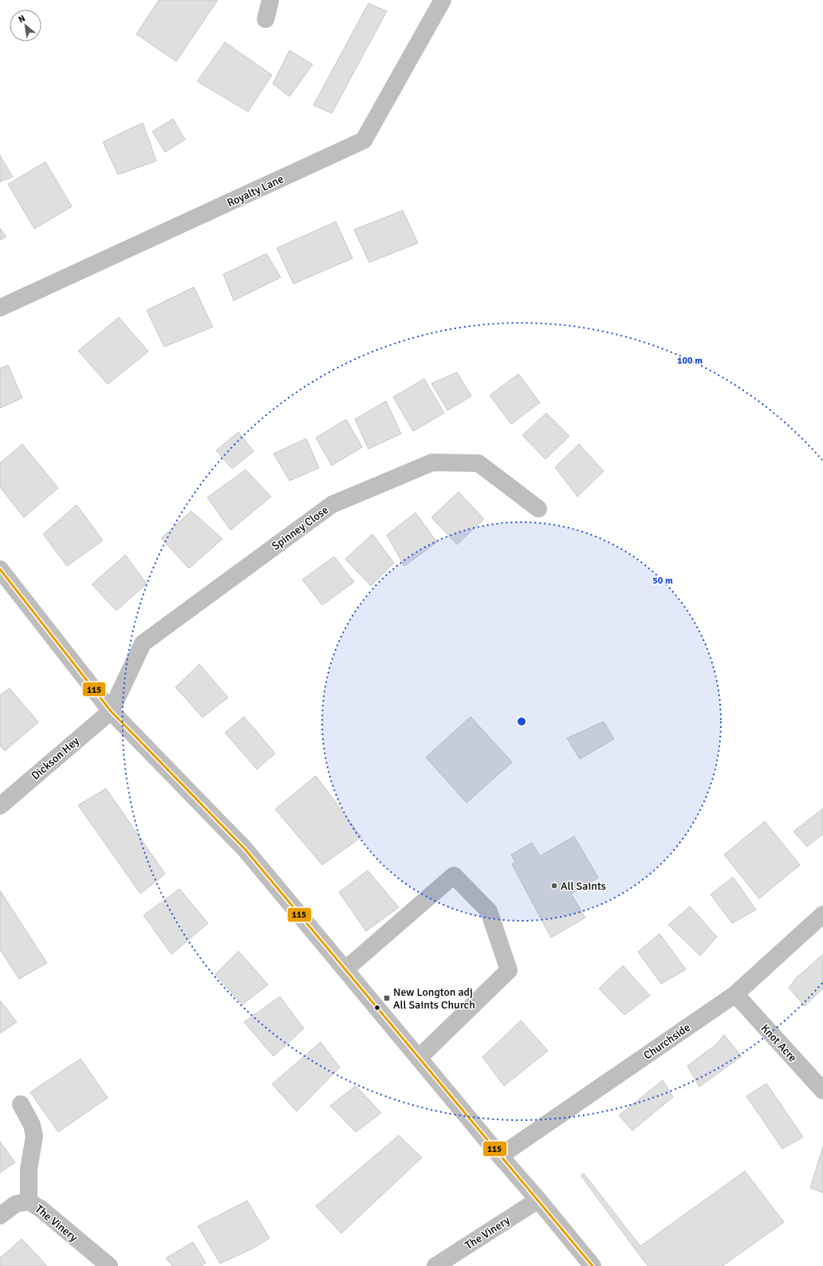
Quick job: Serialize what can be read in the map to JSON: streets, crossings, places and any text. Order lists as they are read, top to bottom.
{
  "streets": {
    "street": [
      "Royalty Lane",
      "Spinney Close",
      "Dickson Hey",
      "Churchside",
      "Knot Acre",
      "The Vinery"
    ]
  },
  "crossings": [
    ["Spinney Close", "Dickson Hey"],
    ["Churchside", "Knot Acre"]
  ],
  "places": {
    "other": ["All Saints"],
    "transit": ["New Longton adj All Saints Church"]
  },
  "lines": ["transit line 115"],
  "north": "top left",
  "rings": ["100 m", "50 m"]
}
